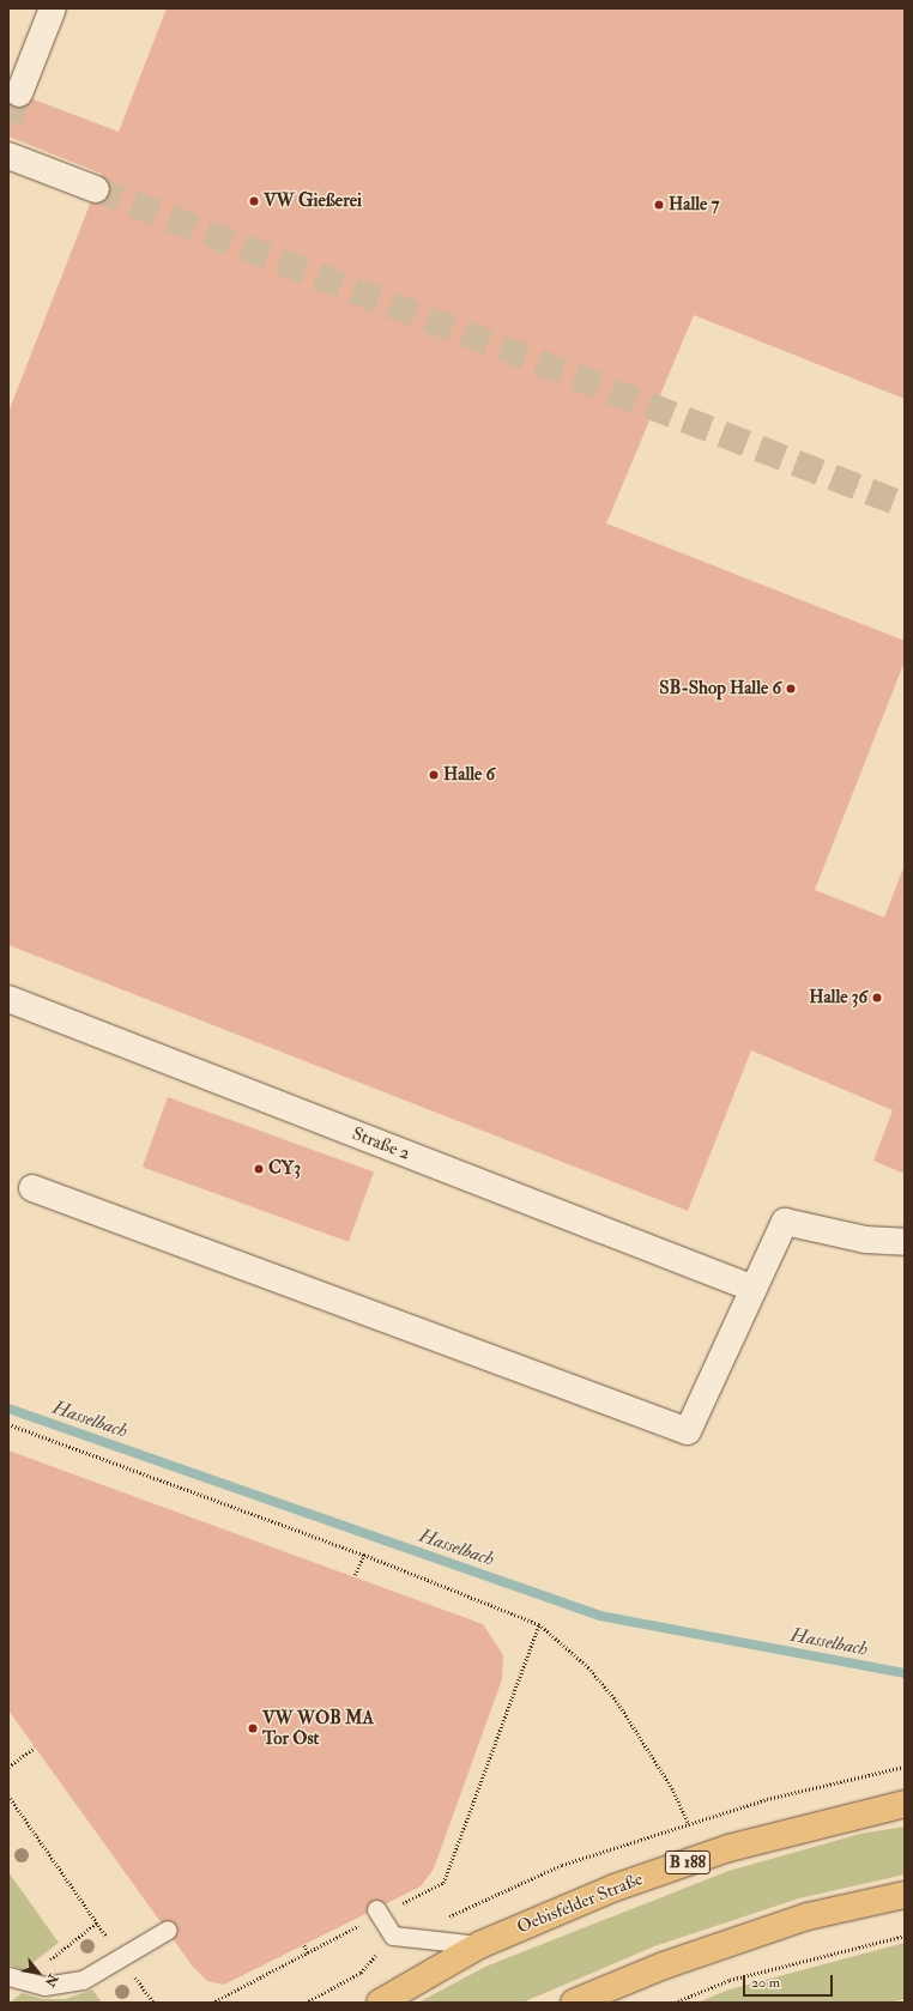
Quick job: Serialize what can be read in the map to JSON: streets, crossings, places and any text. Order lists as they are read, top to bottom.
{
  "streets": {
    "main road": ["B 188", "Oebisfelder Straße"],
    "street": ["Straße 2"]
  },
  "water": ["Hasselbach"],
  "places": [
    "VW Gießerei",
    "Halle 7",
    "SB-Shop Halle 6",
    "Halle 6",
    "Halle 36",
    "CY3",
    "VW WOB MA Tor Ost"
  ],
  "scale_bar": "20 m",
  "north": "bottom right"
}
